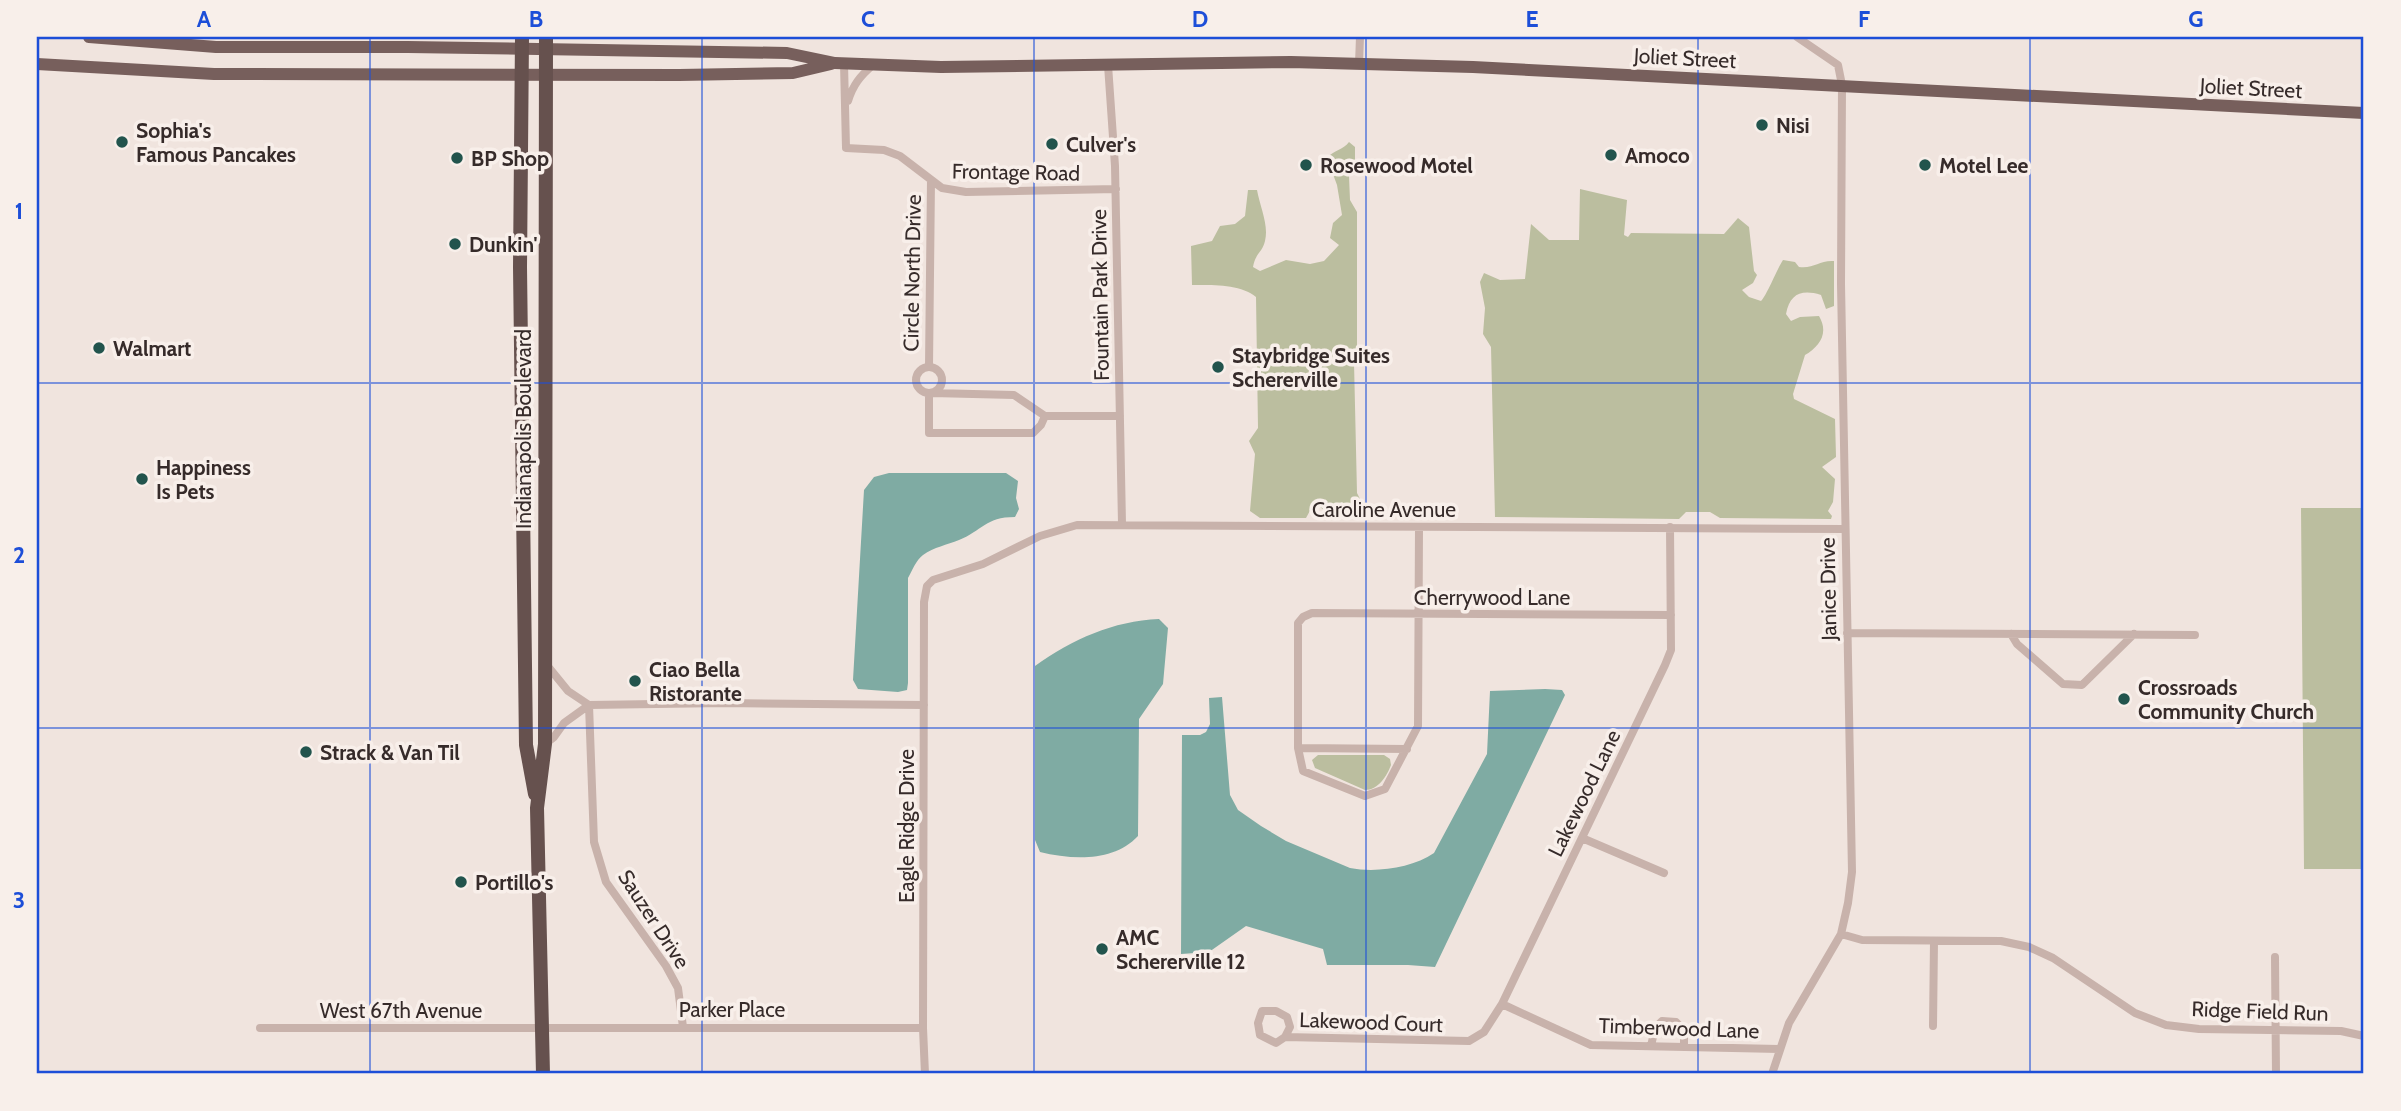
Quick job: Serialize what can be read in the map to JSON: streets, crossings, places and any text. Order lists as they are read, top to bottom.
{
  "streets": {
    "highway": ["Indianapolis Boulevard"],
    "main road": ["Joliet Street"],
    "street": [
      "Frontage Road",
      "Circle North Drive",
      "Fountain Park Drive",
      "Caroline Avenue",
      "Janice Drive",
      "Cherrywood Lane",
      "Lakewood Lane",
      "Eagle Ridge Drive",
      "Sauzer Drive",
      "Parker Place",
      "West 67th Avenue",
      "Ridge Field Run",
      "Lakewood Court",
      "Timberwood Lane"
    ]
  },
  "crossings": [
    ["Joliet Street", "Frontage Road"],
    ["Joliet Street", "Fountain Park Drive"],
    ["Joliet Street", "Janice Drive"],
    ["Frontage Road", "Circle North Drive"],
    ["Frontage Road", "Fountain Park Drive"],
    ["Fountain Park Drive", "Caroline Avenue"],
    ["Indianapolis Boulevard", "Parker Place"],
    ["Indianapolis Boulevard", "West 67th Avenue"],
    ["Caroline Avenue", "Janice Drive"],
    ["Caroline Avenue", "Lakewood Lane"],
    ["Caroline Avenue", "Eagle Ridge Drive"],
    ["Janice Drive", "Ridge Field Run"],
    ["Janice Drive", "Timberwood Lane"],
    ["Cherrywood Lane", "Lakewood Lane"],
    ["Lakewood Lane", "Lakewood Court"],
    ["Lakewood Lane", "Timberwood Lane"],
    ["Eagle Ridge Drive", "Parker Place"],
    ["Sauzer Drive", "Parker Place"],
    ["Parker Place", "West 67th Avenue"]
  ],
  "places": [
    "Nisi",
    "Sophia's Famous Pancakes",
    "Culver's",
    "Amoco",
    "BP Shop",
    "Rosewood Motel",
    "Motel Lee",
    "Dunkin'",
    "Walmart",
    "Staybridge Suites Schererville",
    "Happiness Is Pets",
    "Ciao Bella Ristorante",
    "Crossroads Community Church",
    "Strack & Van Til",
    "Portillo's",
    "AMC Schererville 12"
  ],
  "grid": {
    "columns": [
      "A",
      "B",
      "C",
      "D",
      "E",
      "F",
      "G"
    ],
    "rows": ["1", "2", "3"]
  }
}
